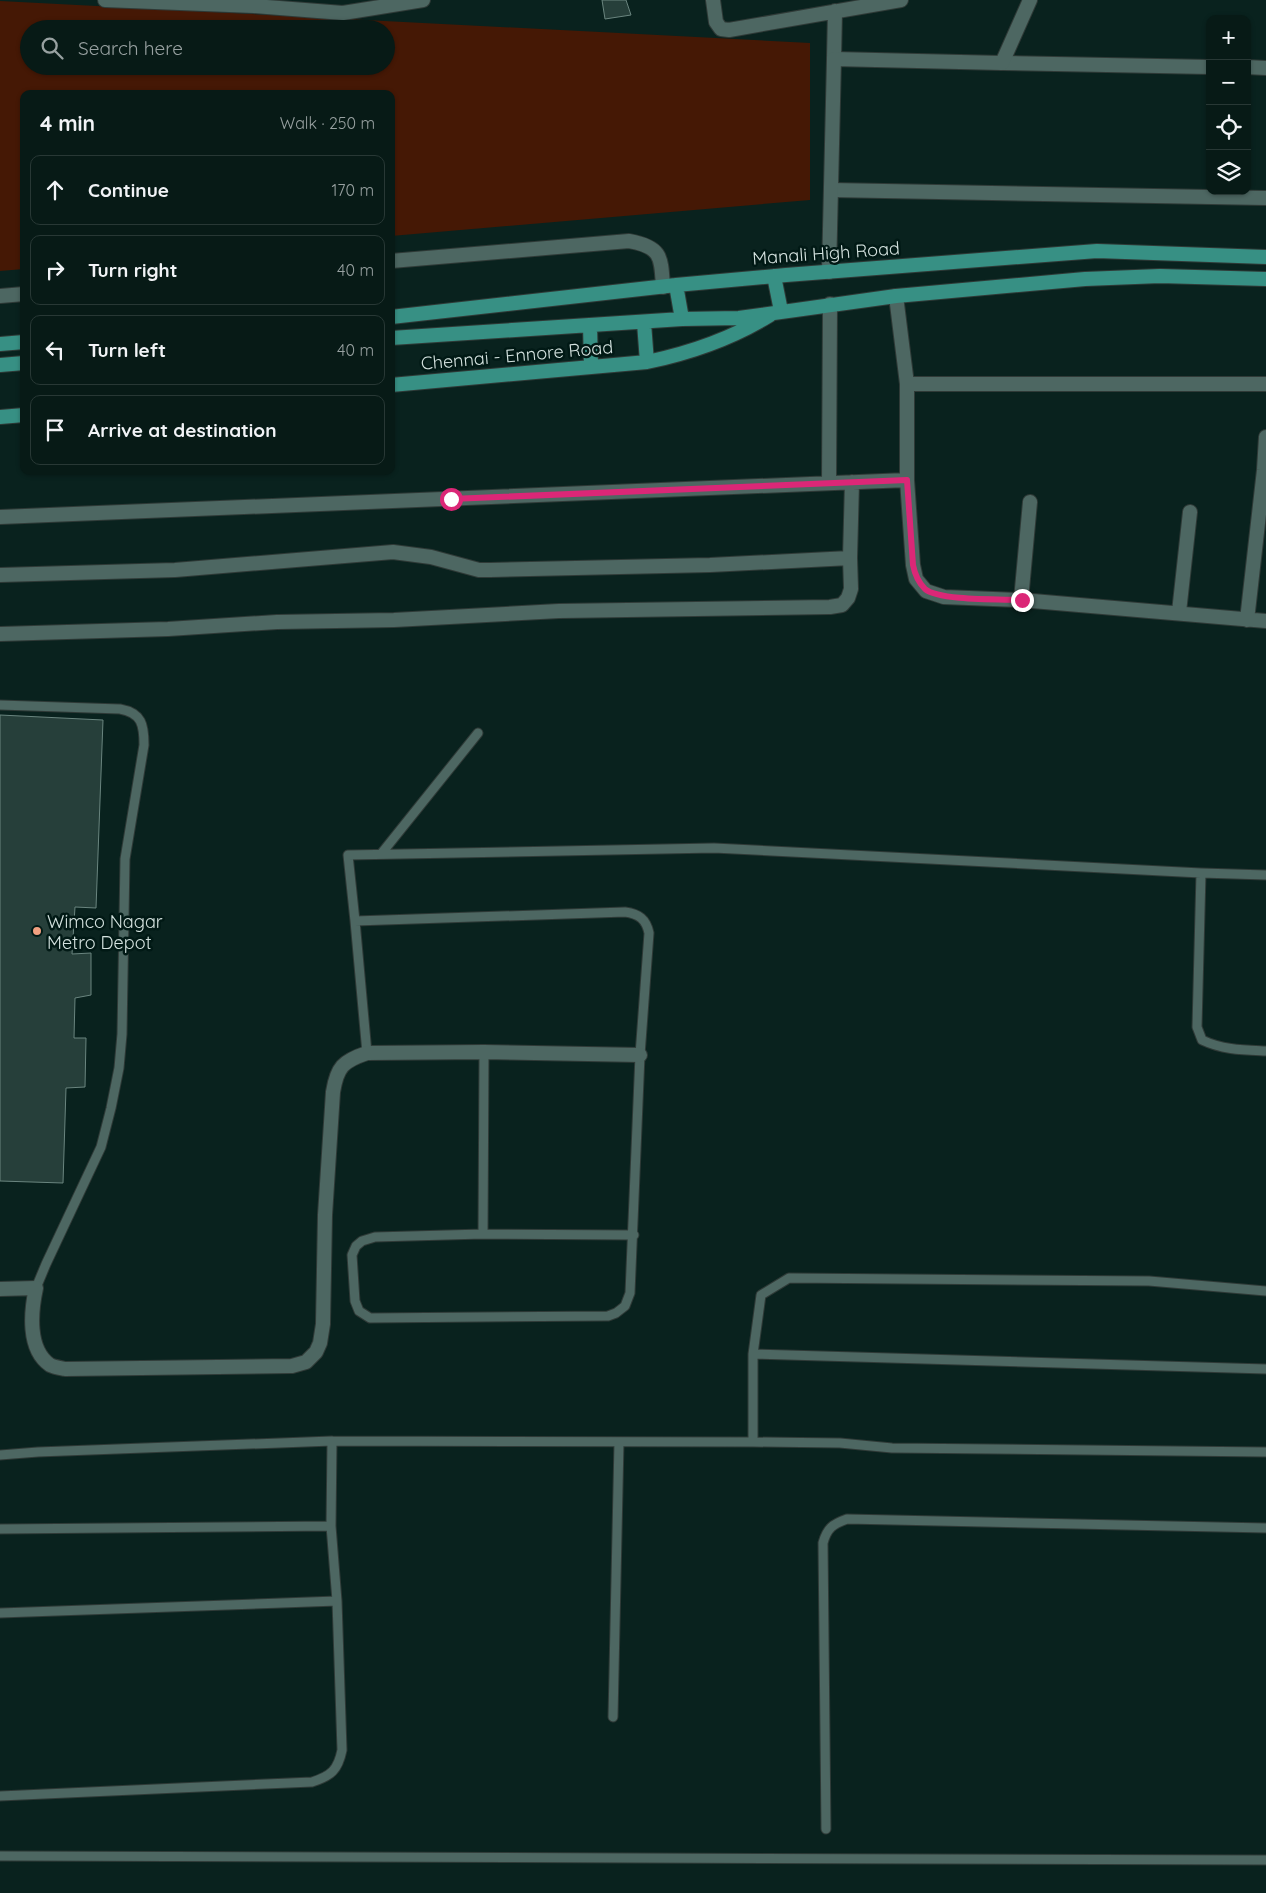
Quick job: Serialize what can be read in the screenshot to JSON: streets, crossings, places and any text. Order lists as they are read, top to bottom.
{
  "streets": {
    "main road": ["Manali High Road", "Chennai - Ennore Road"]
  },
  "places": ["Wimco Nagar Metro Depot"],
  "page": {
    "map_buttons": ["+", "−"],
    "search": "Search here",
    "heading": ["4 min", "Walk · 250 m"],
    "list": [
      ["Continue", "170 m"],
      ["Turn right", "40 m"],
      ["Turn left", "40 m"],
      "Arrive at destination"
    ]
  }
}
